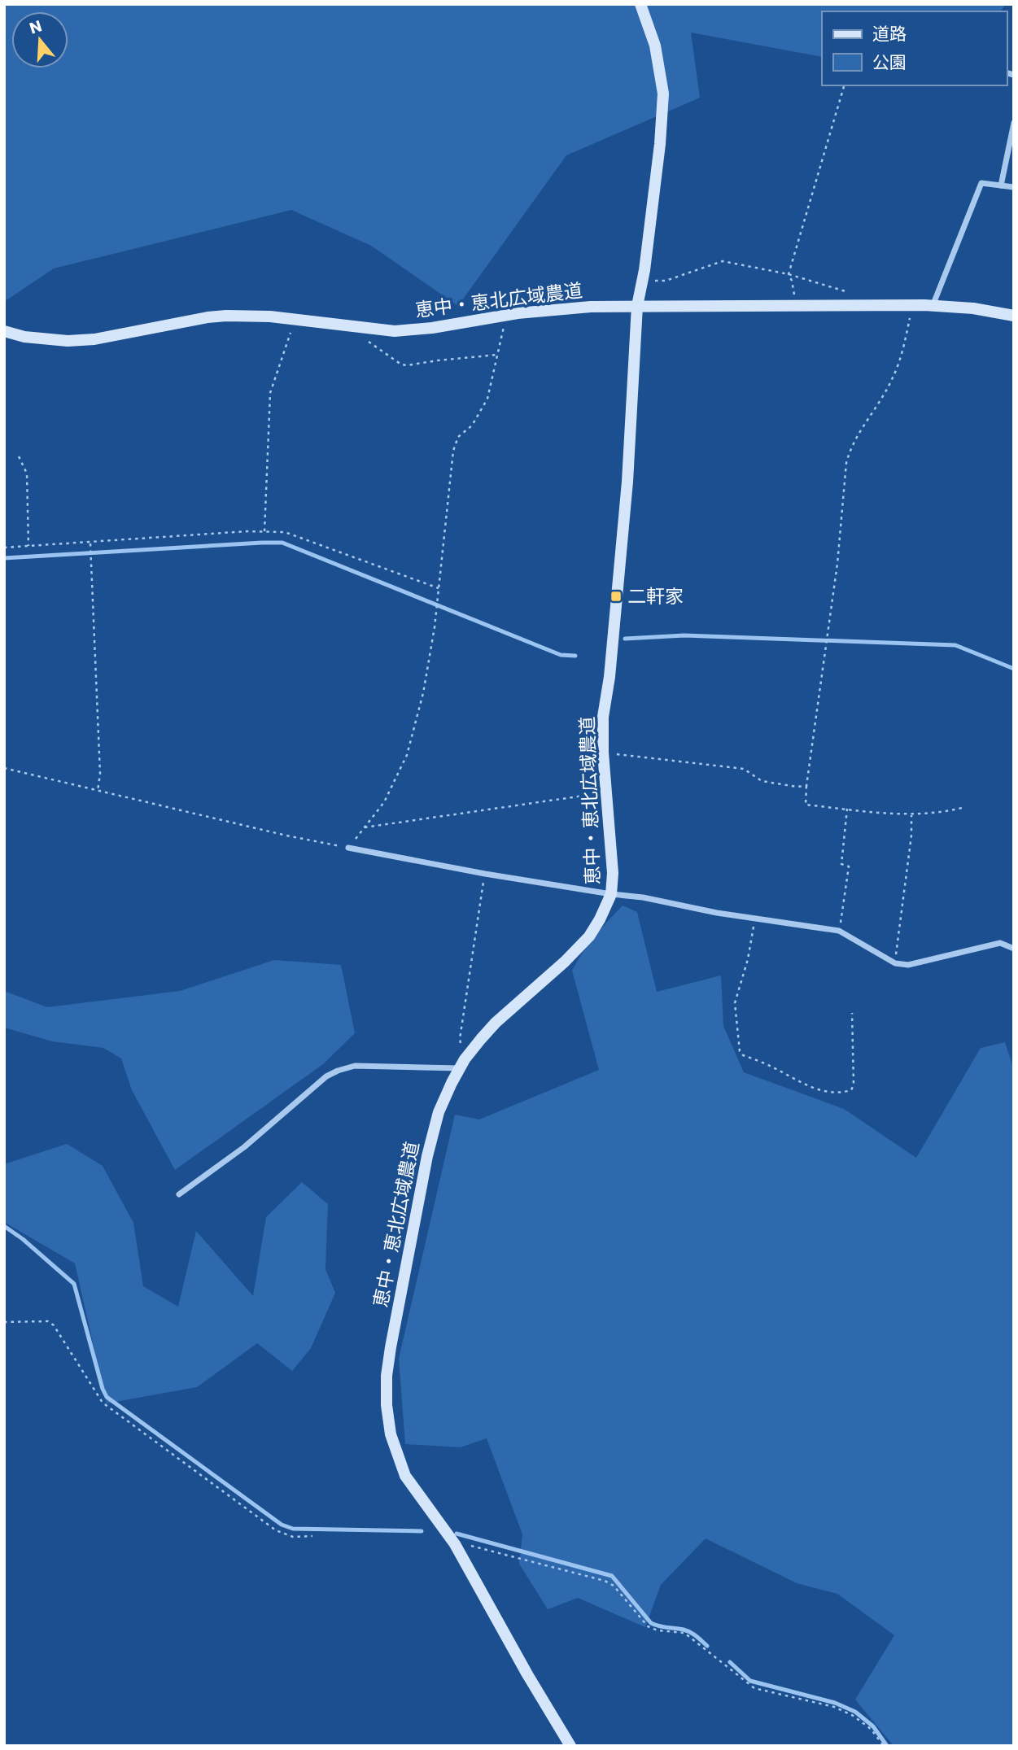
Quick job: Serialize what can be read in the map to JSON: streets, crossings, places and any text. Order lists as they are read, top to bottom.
{
  "streets": {
    "street": ["恵中・恵北広域農道"]
  },
  "places": {
    "transit": ["二軒家"]
  },
  "legend": ["道路", "公園"],
  "north": "top"
}
